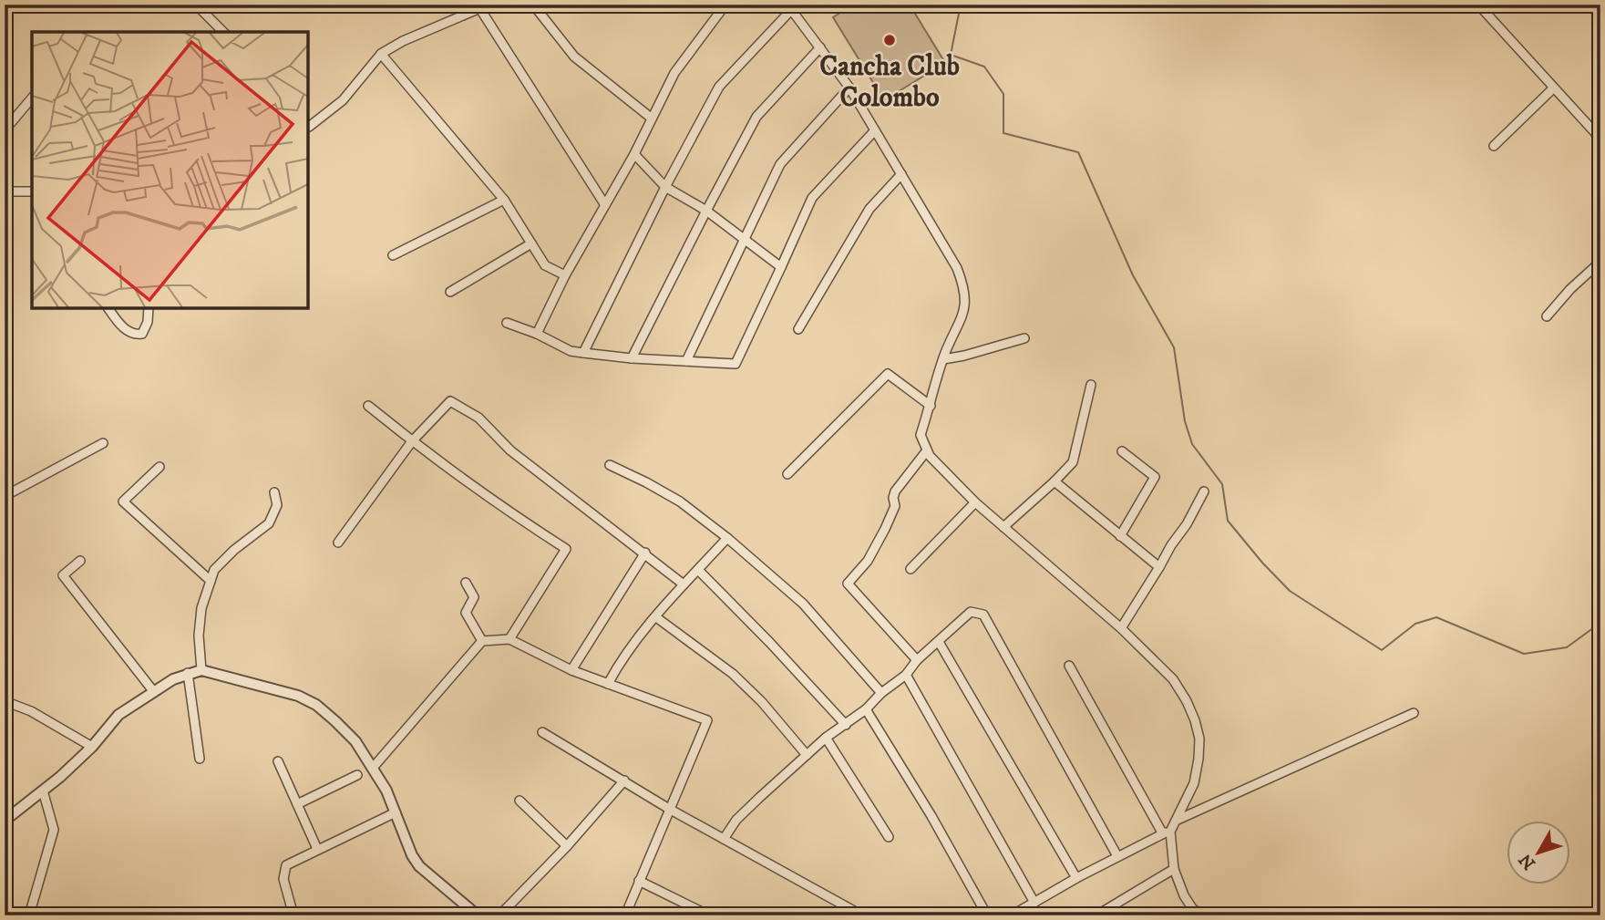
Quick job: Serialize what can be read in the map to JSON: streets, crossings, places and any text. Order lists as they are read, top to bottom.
{
  "places": ["Cancha Club Colombo"],
  "north": "bottom left"
}
